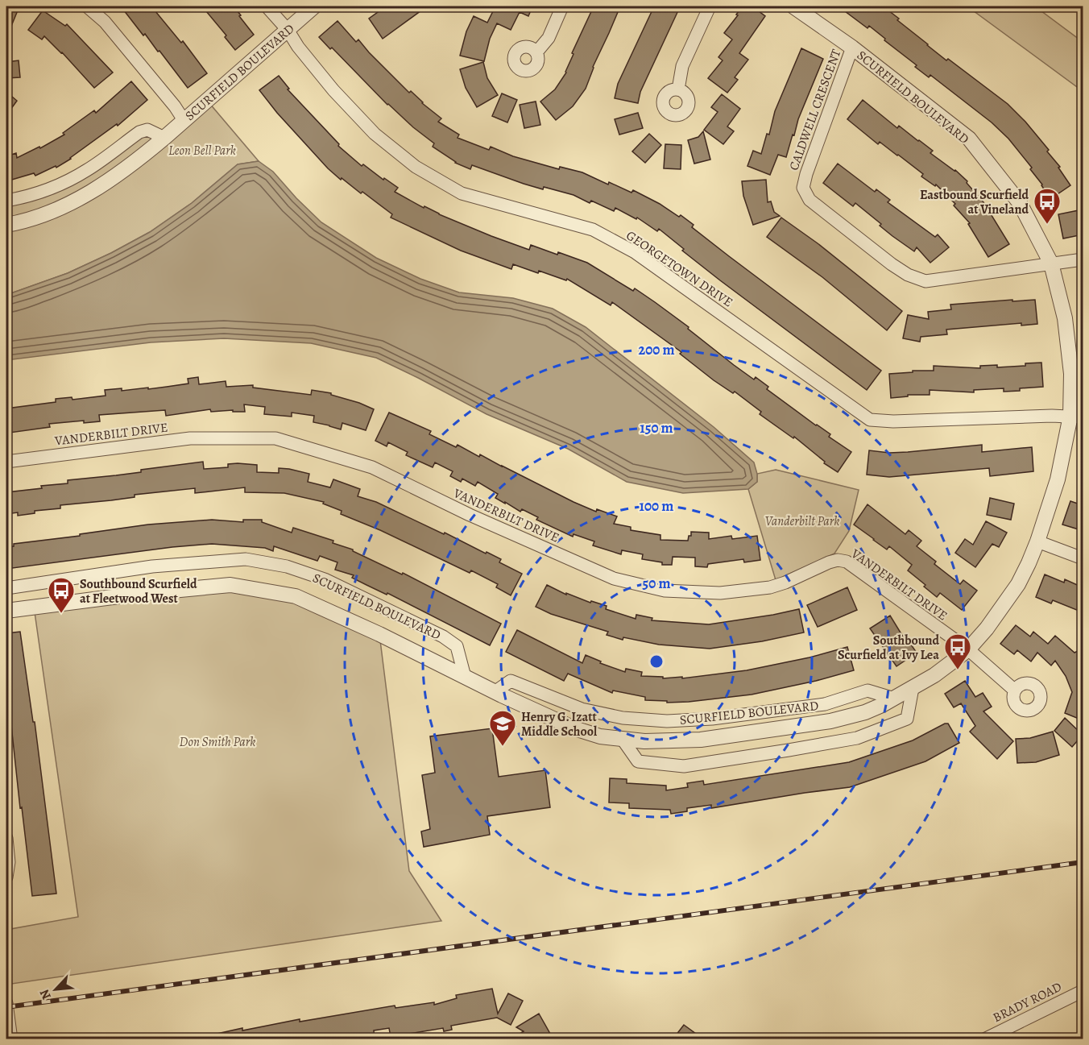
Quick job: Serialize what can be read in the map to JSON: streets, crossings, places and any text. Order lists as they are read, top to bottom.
{
  "streets": {
    "street": [
      "SCURFIELD BOULEVARD",
      "CALDWELL CRESCENT",
      "GEORGETOWN DRIVE",
      "VANDERBILT DRIVE",
      "BRADY ROAD"
    ]
  },
  "crossings": [
    ["SCURFIELD BOULEVARD", "CALDWELL CRESCENT"],
    ["SCURFIELD BOULEVARD", "GEORGETOWN DRIVE"],
    ["SCURFIELD BOULEVARD", "VANDERBILT DRIVE"]
  ],
  "parks": ["Leon Bell Park", "Vanderbilt Park", "Don Smith Park"],
  "places": {
    "bus stop": ["Eastbound Scurfield at Vineland", "Southbound Scurfield at Fleetwood West", "Southbound Scurfield at Ivy Lea"],
    "school or university": ["Henry G. Izatt Middle School"]
  },
  "north": "bottom left",
  "rings": [
    "200 m",
    "150 m",
    "100 m",
    "50 m"
  ]
}
